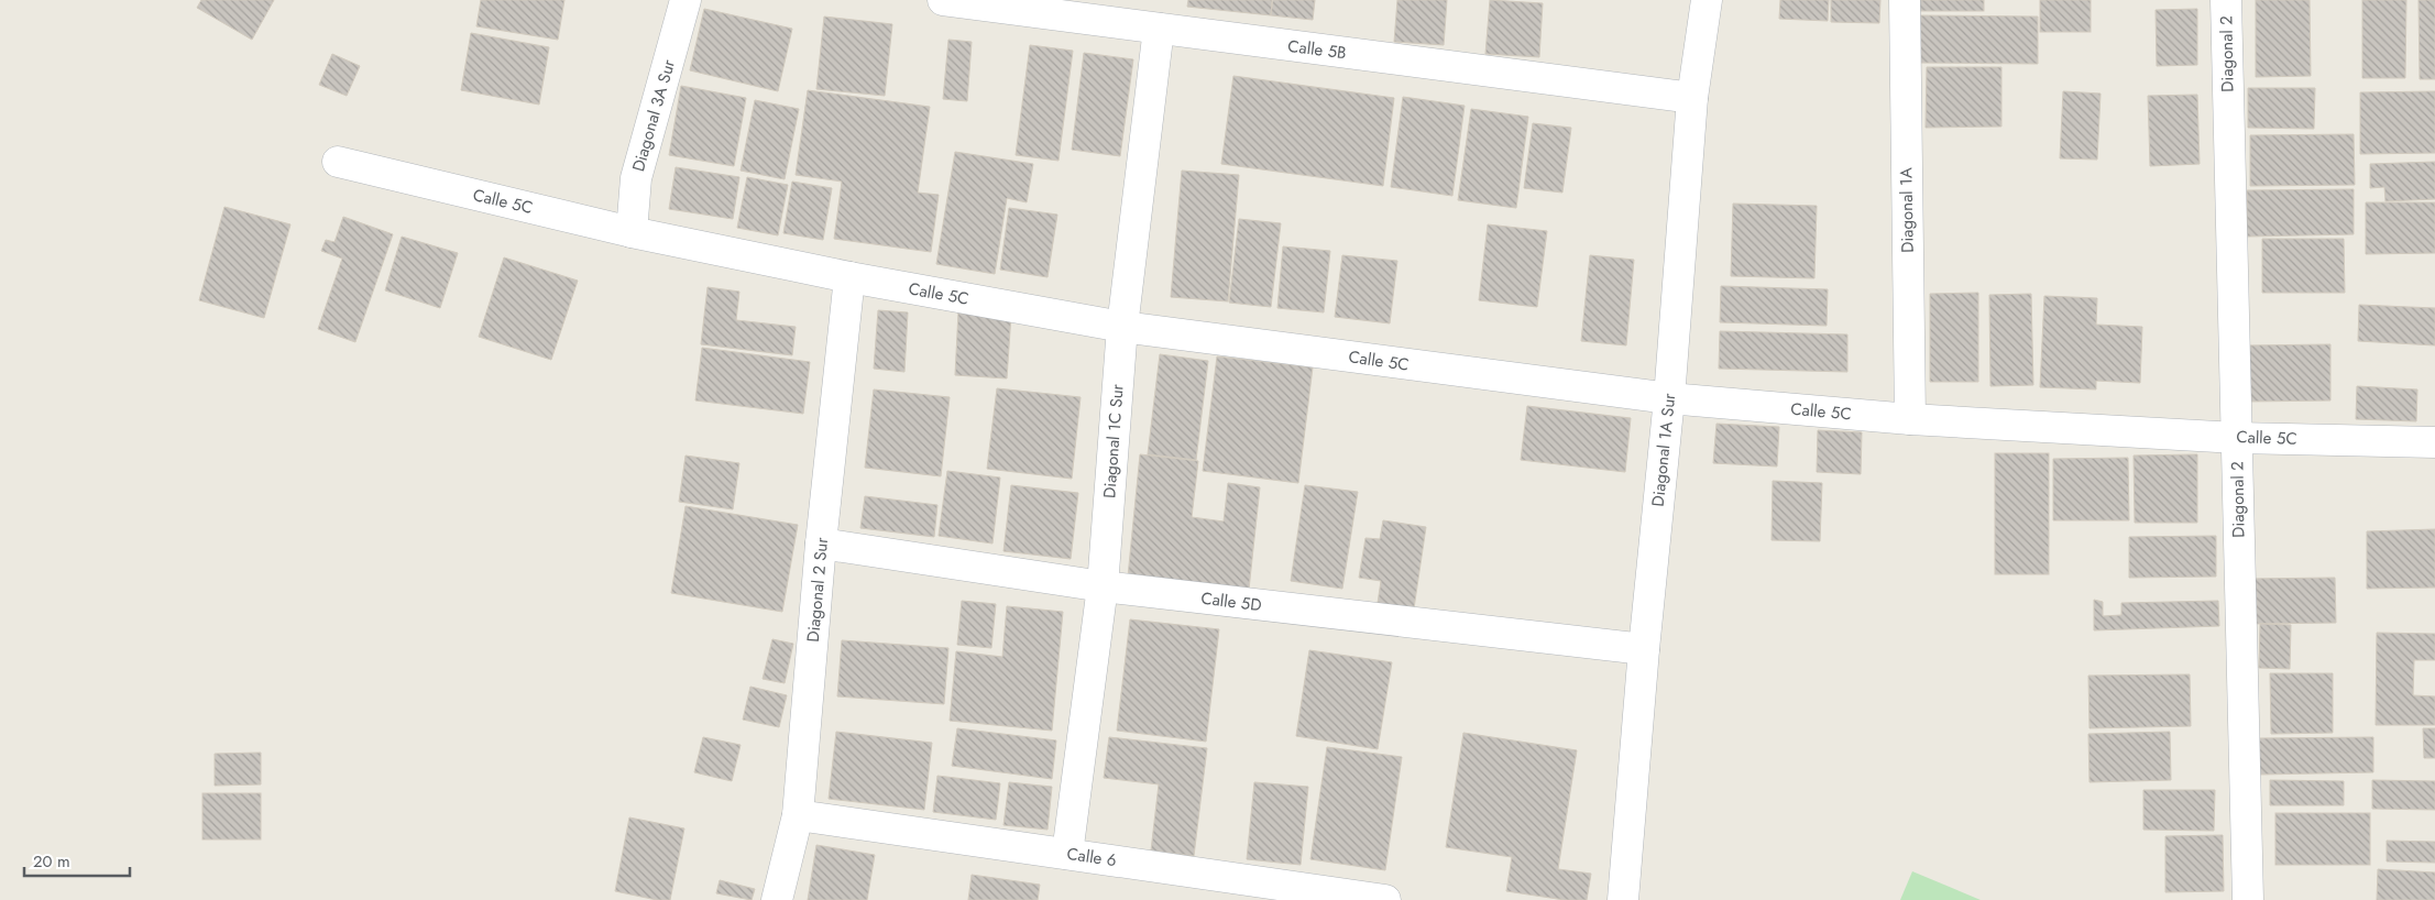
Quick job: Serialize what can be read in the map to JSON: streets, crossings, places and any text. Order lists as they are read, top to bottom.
{
  "streets": {
    "street": [
      "Calle 5B",
      "Diagonal 2",
      "Diagonal 3A Sur",
      "Calle 5C",
      "Diagonal 1A",
      "Diagonal 1C Sur",
      "Diagonal 1A Sur",
      "Diagonal 2 Sur",
      "Calle 5D",
      "Calle 6"
    ]
  },
  "crossings": [
    ["Calle 5B", "Diagonal 1C Sur"],
    ["Calle 5B", "Diagonal 1A Sur"],
    ["Diagonal 2", "Calle 5C"],
    ["Diagonal 3A Sur", "Calle 5C"],
    ["Calle 5C", "Diagonal 1A"],
    ["Calle 5C", "Diagonal 1C Sur"],
    ["Calle 5C", "Diagonal 1A Sur"],
    ["Calle 5C", "Diagonal 2 Sur"],
    ["Diagonal 1C Sur", "Calle 5D"],
    ["Diagonal 1C Sur", "Calle 6"],
    ["Diagonal 1A Sur", "Calle 5D"],
    ["Diagonal 2 Sur", "Calle 5D"],
    ["Diagonal 2 Sur", "Calle 6"]
  ],
  "scale_bar": "20 m"
}
